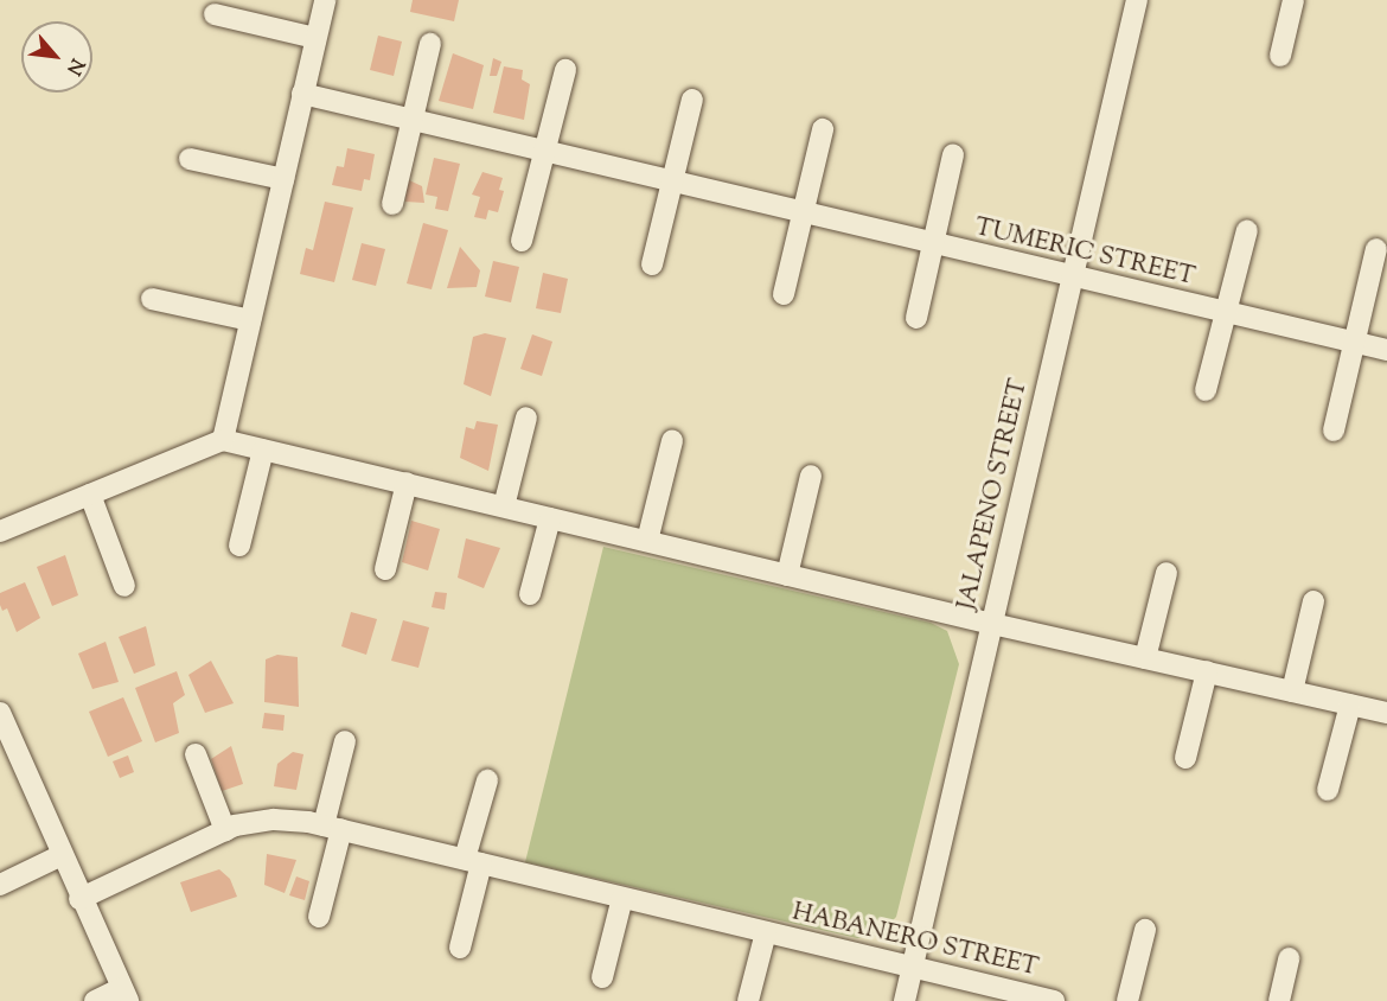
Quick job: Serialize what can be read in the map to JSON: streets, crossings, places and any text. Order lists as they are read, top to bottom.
{
  "streets": {
    "street": ["TUMERIC STREET", "JALAPENO STREET", "HABANERO STREET"]
  },
  "crossings": [
    ["TUMERIC STREET", "JALAPENO STREET"],
    ["JALAPENO STREET", "HABANERO STREET"]
  ],
  "north": "bottom right"
}
